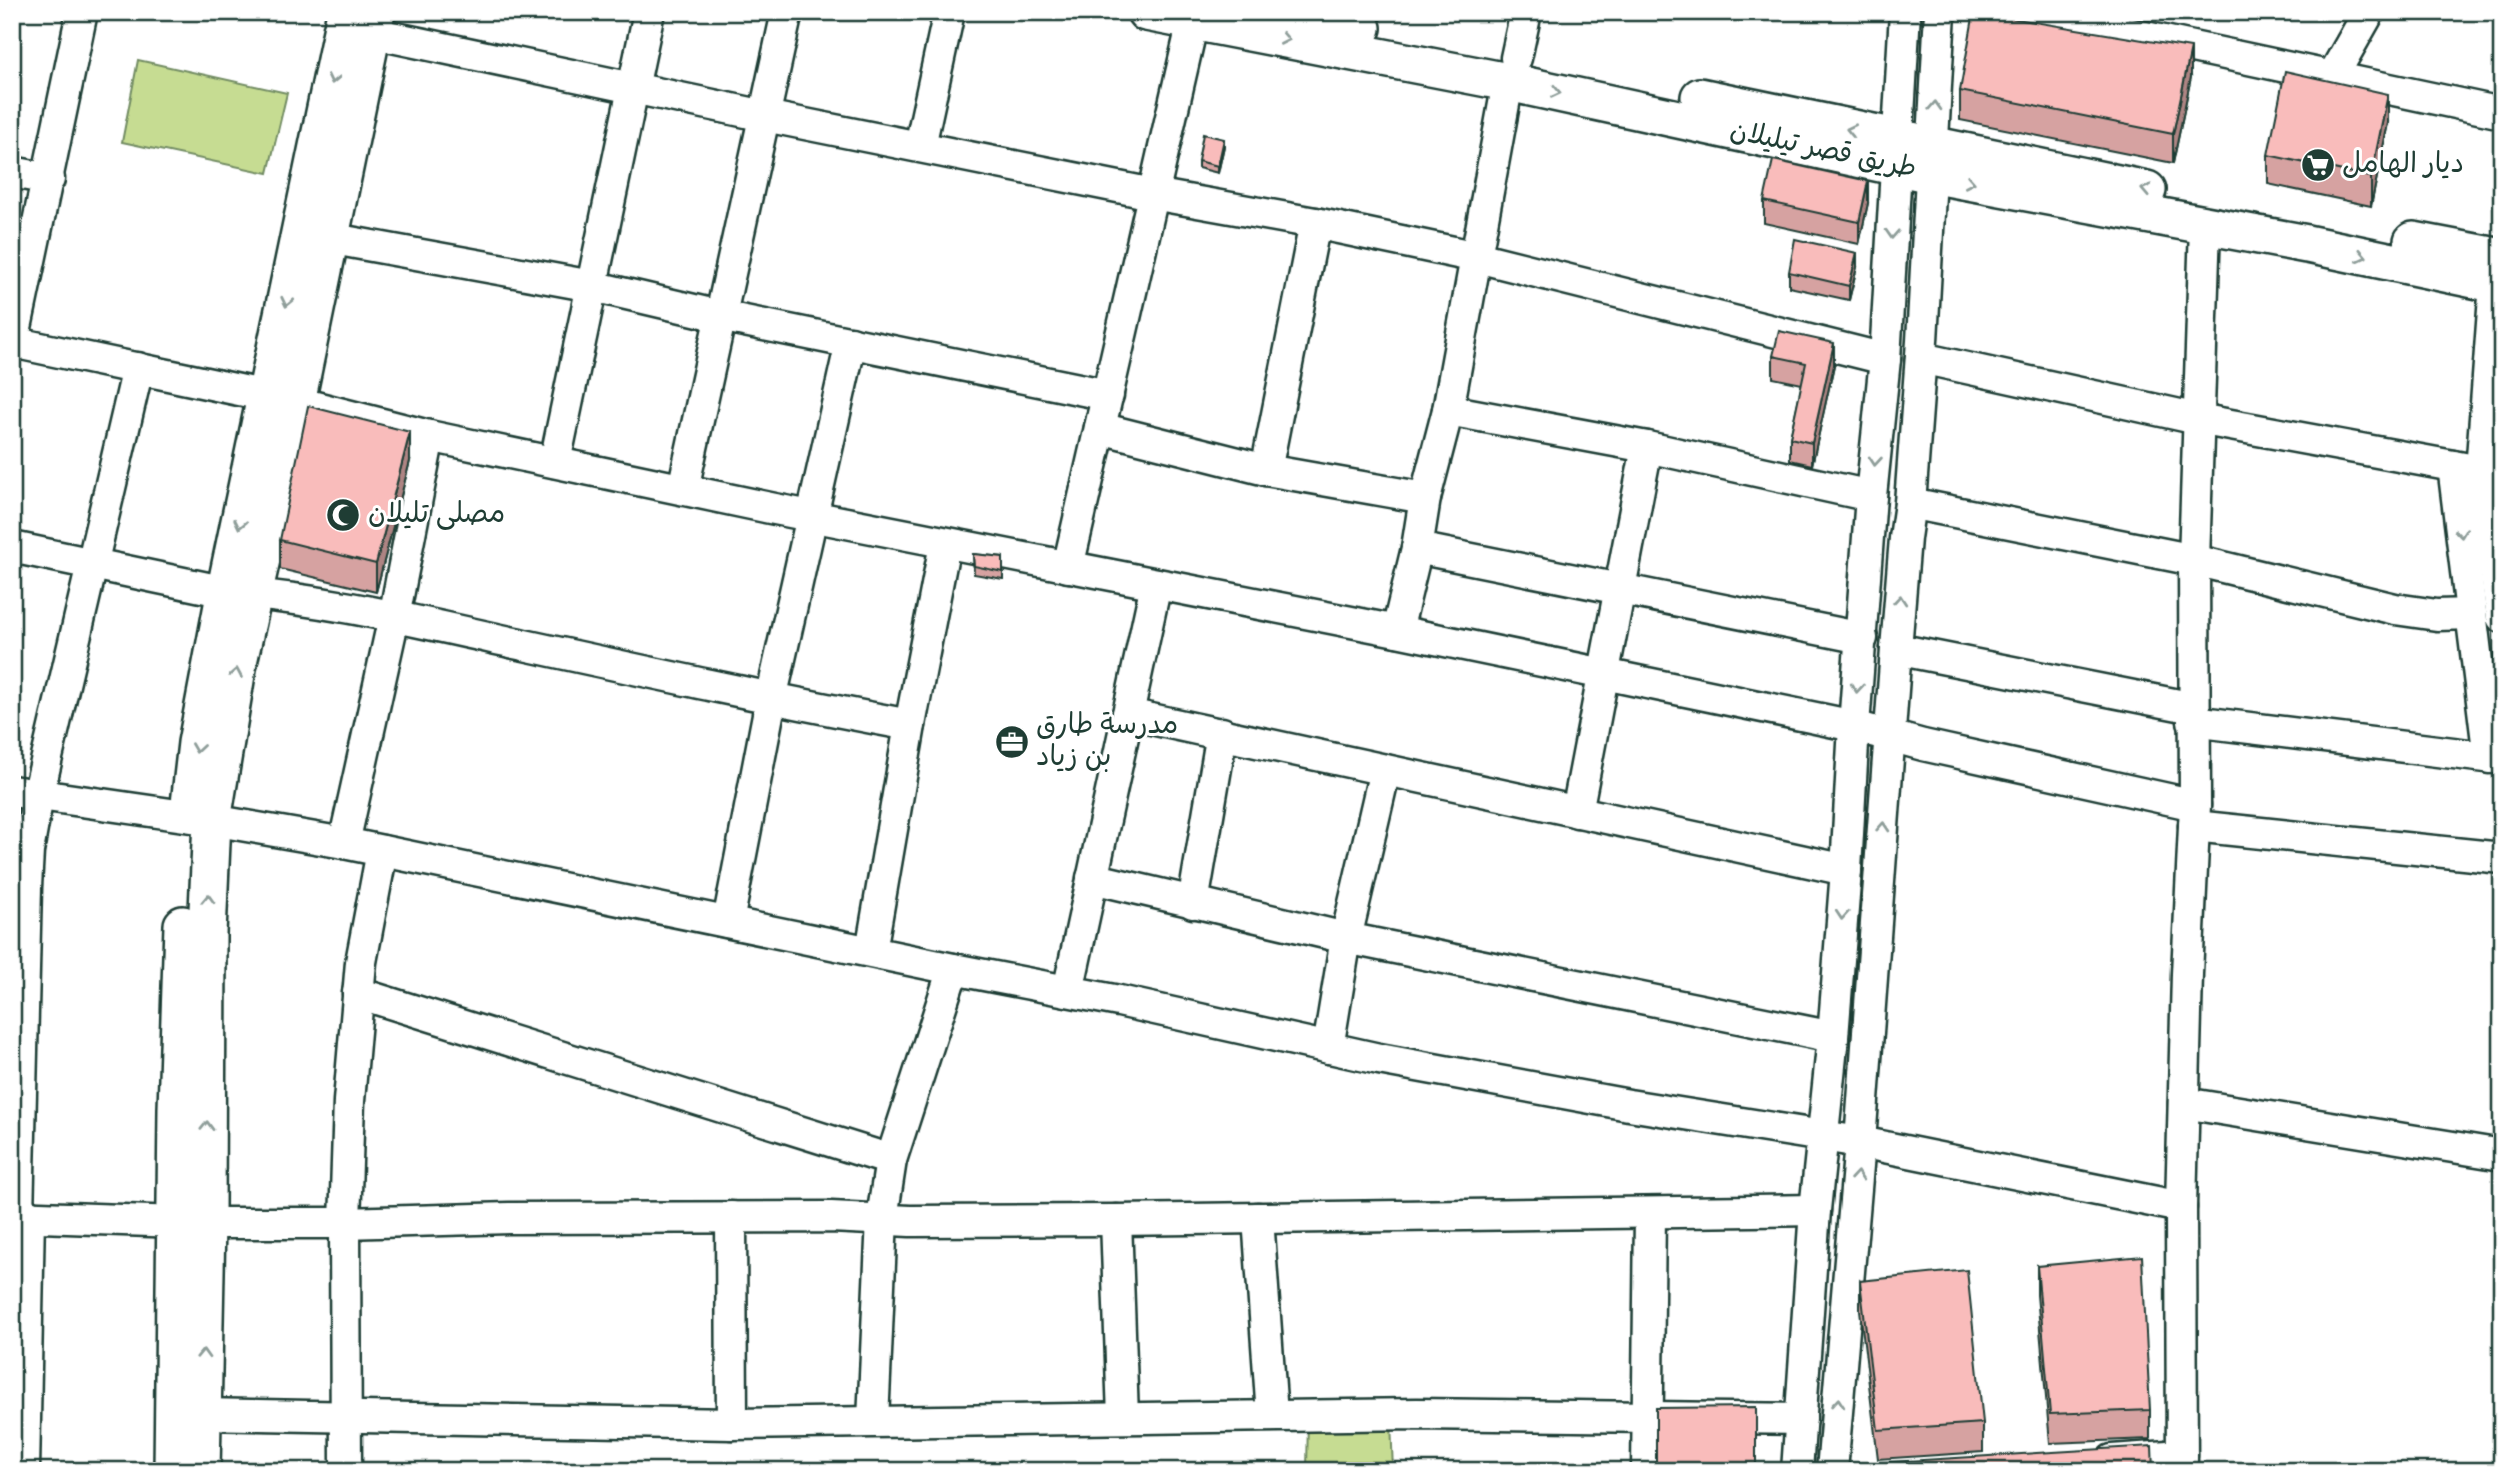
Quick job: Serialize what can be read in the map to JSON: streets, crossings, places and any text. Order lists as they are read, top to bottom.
{
  "streets": {
    "main road": ["طريق قصر تيليلان"]
  },
  "places": {
    "supermarket": ["ديار الهامل"],
    "mosque": ["مصلى تليلان"],
    "office": ["مدرسة طارق بن زياد"]
  }
}
